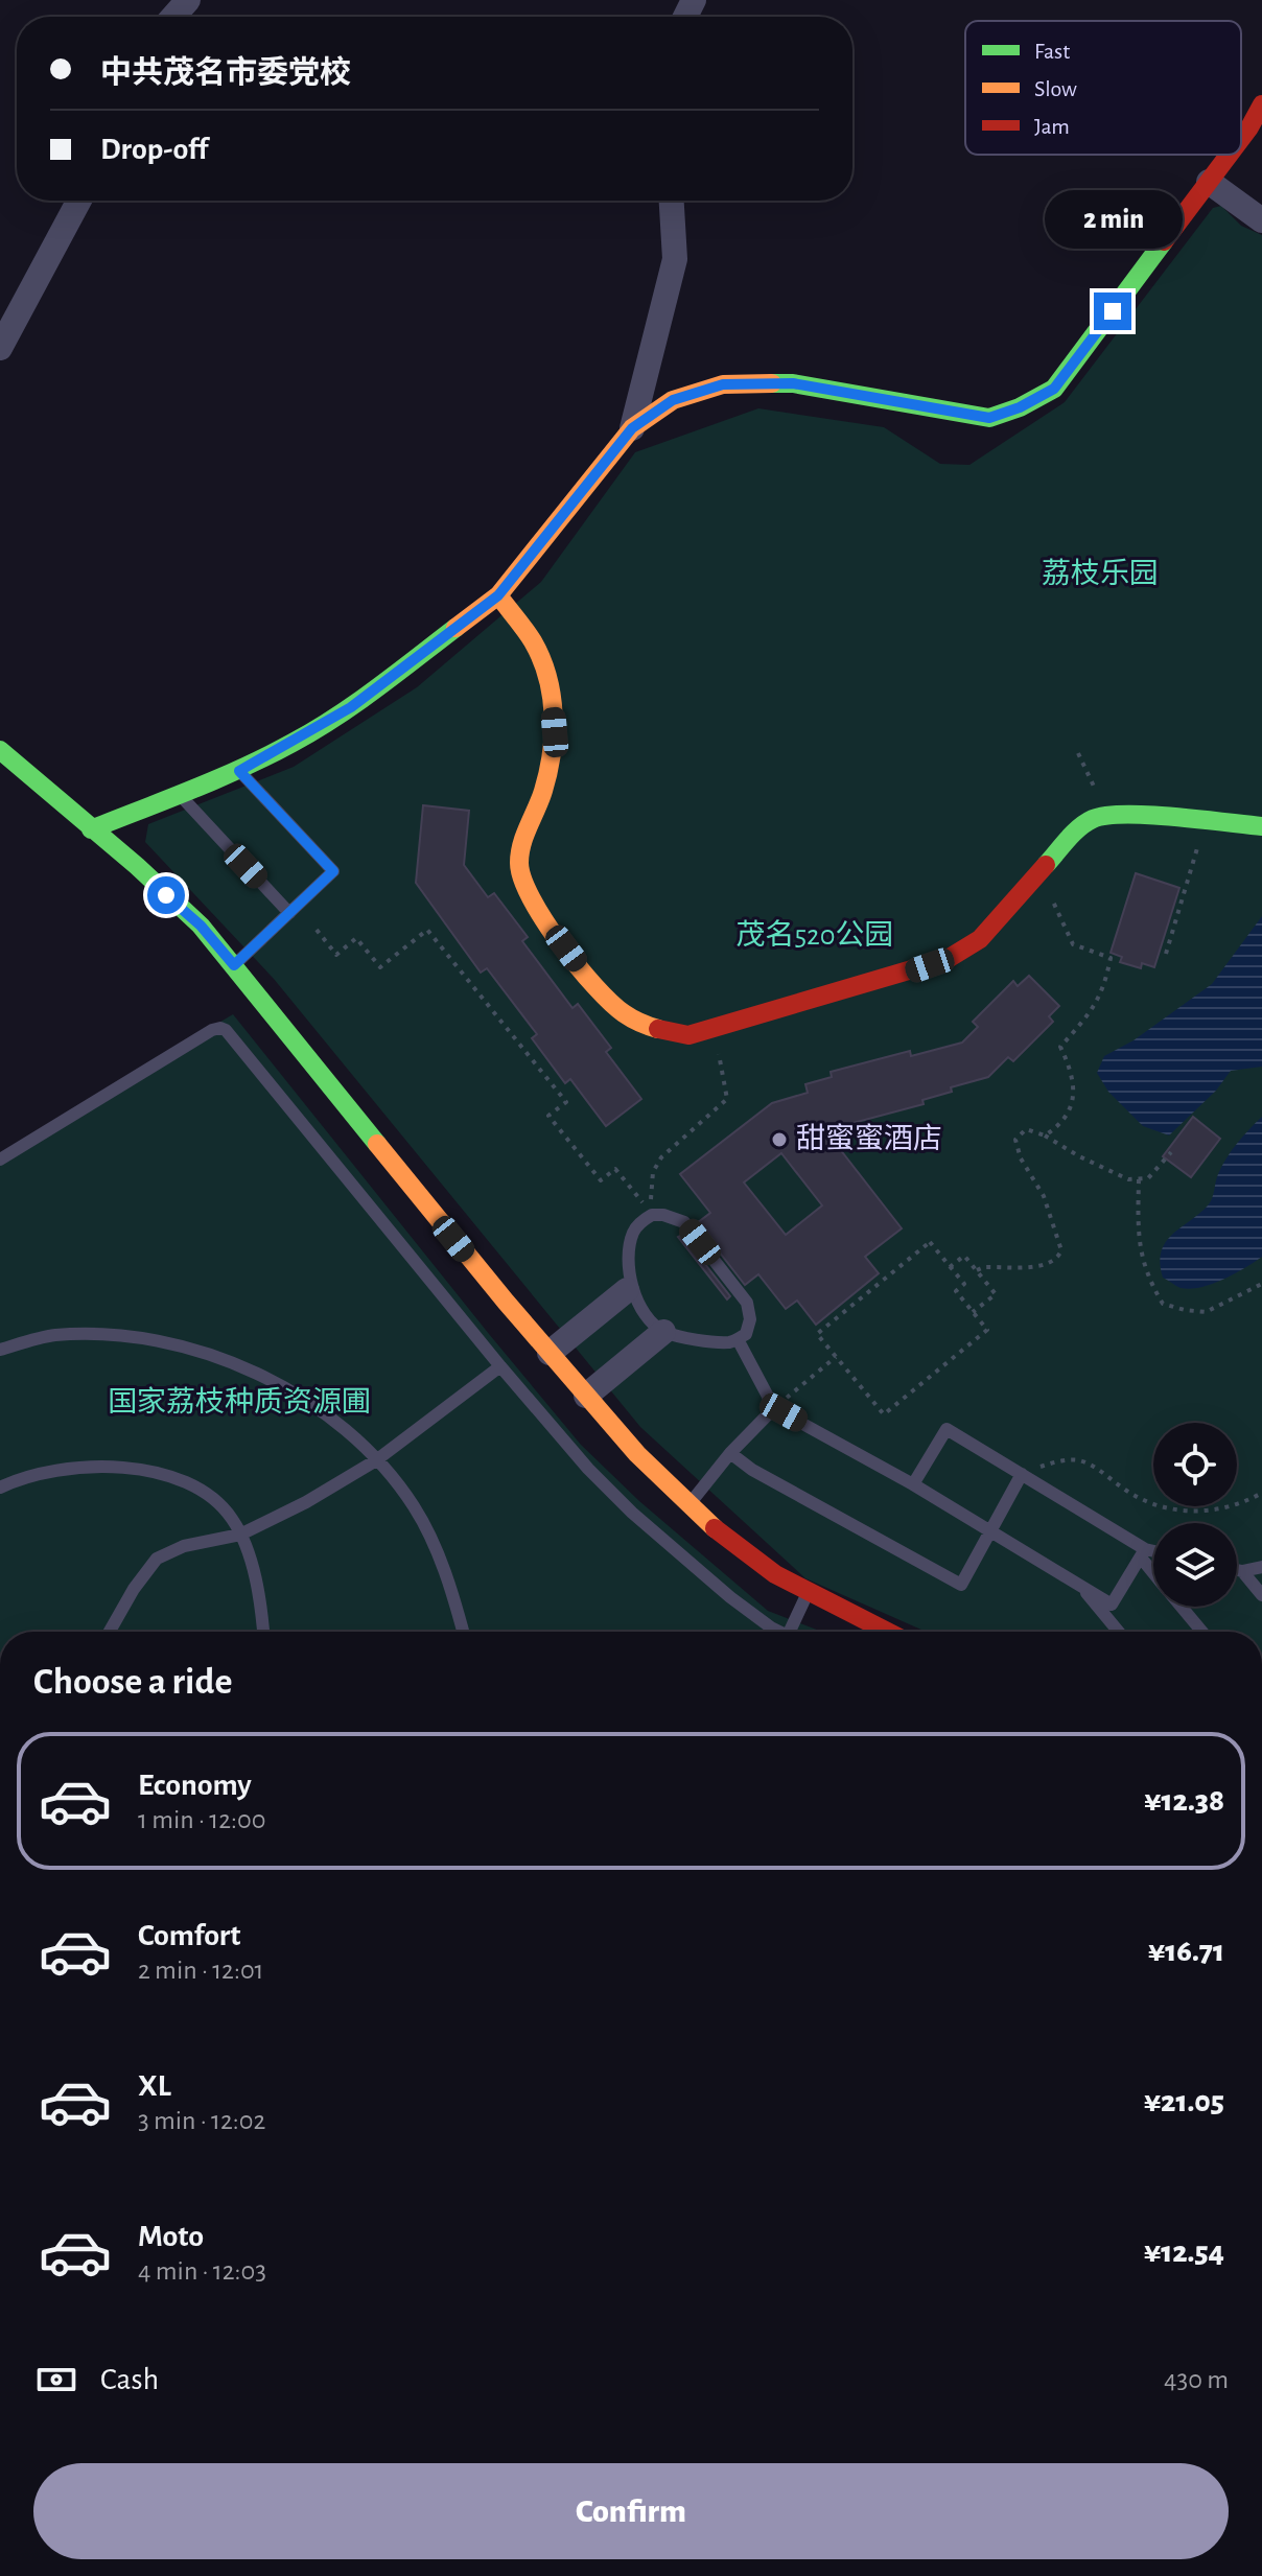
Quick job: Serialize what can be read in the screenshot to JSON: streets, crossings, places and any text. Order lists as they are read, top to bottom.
{
  "parks": ["荔枝乐园", "茂名520公园", "国家荔枝种质资源圃"],
  "places": ["甜蜜蜜酒店"],
  "legend": ["Fast", "Slow", "Jam"],
  "page": {
    "banner": ["中共茂名市委党校", "Drop-off"],
    "bubble": "2 min",
    "heading": "Choose a ride",
    "list": [
      {
        "name": "Economy",
        "note": "1 min · 12:00",
        "value": "¥12.38"
      },
      {
        "name": "Comfort",
        "note": "2 min · 12:01",
        "value": "¥16.71"
      },
      {
        "name": "XL",
        "note": "3 min · 12:02",
        "value": "¥21.05"
      },
      {
        "name": "Moto",
        "note": "4 min · 12:03",
        "value": "¥12.54"
      }
    ],
    "pay": ["Cash", "430 m"],
    "buttons": "Confirm"
  }
}
